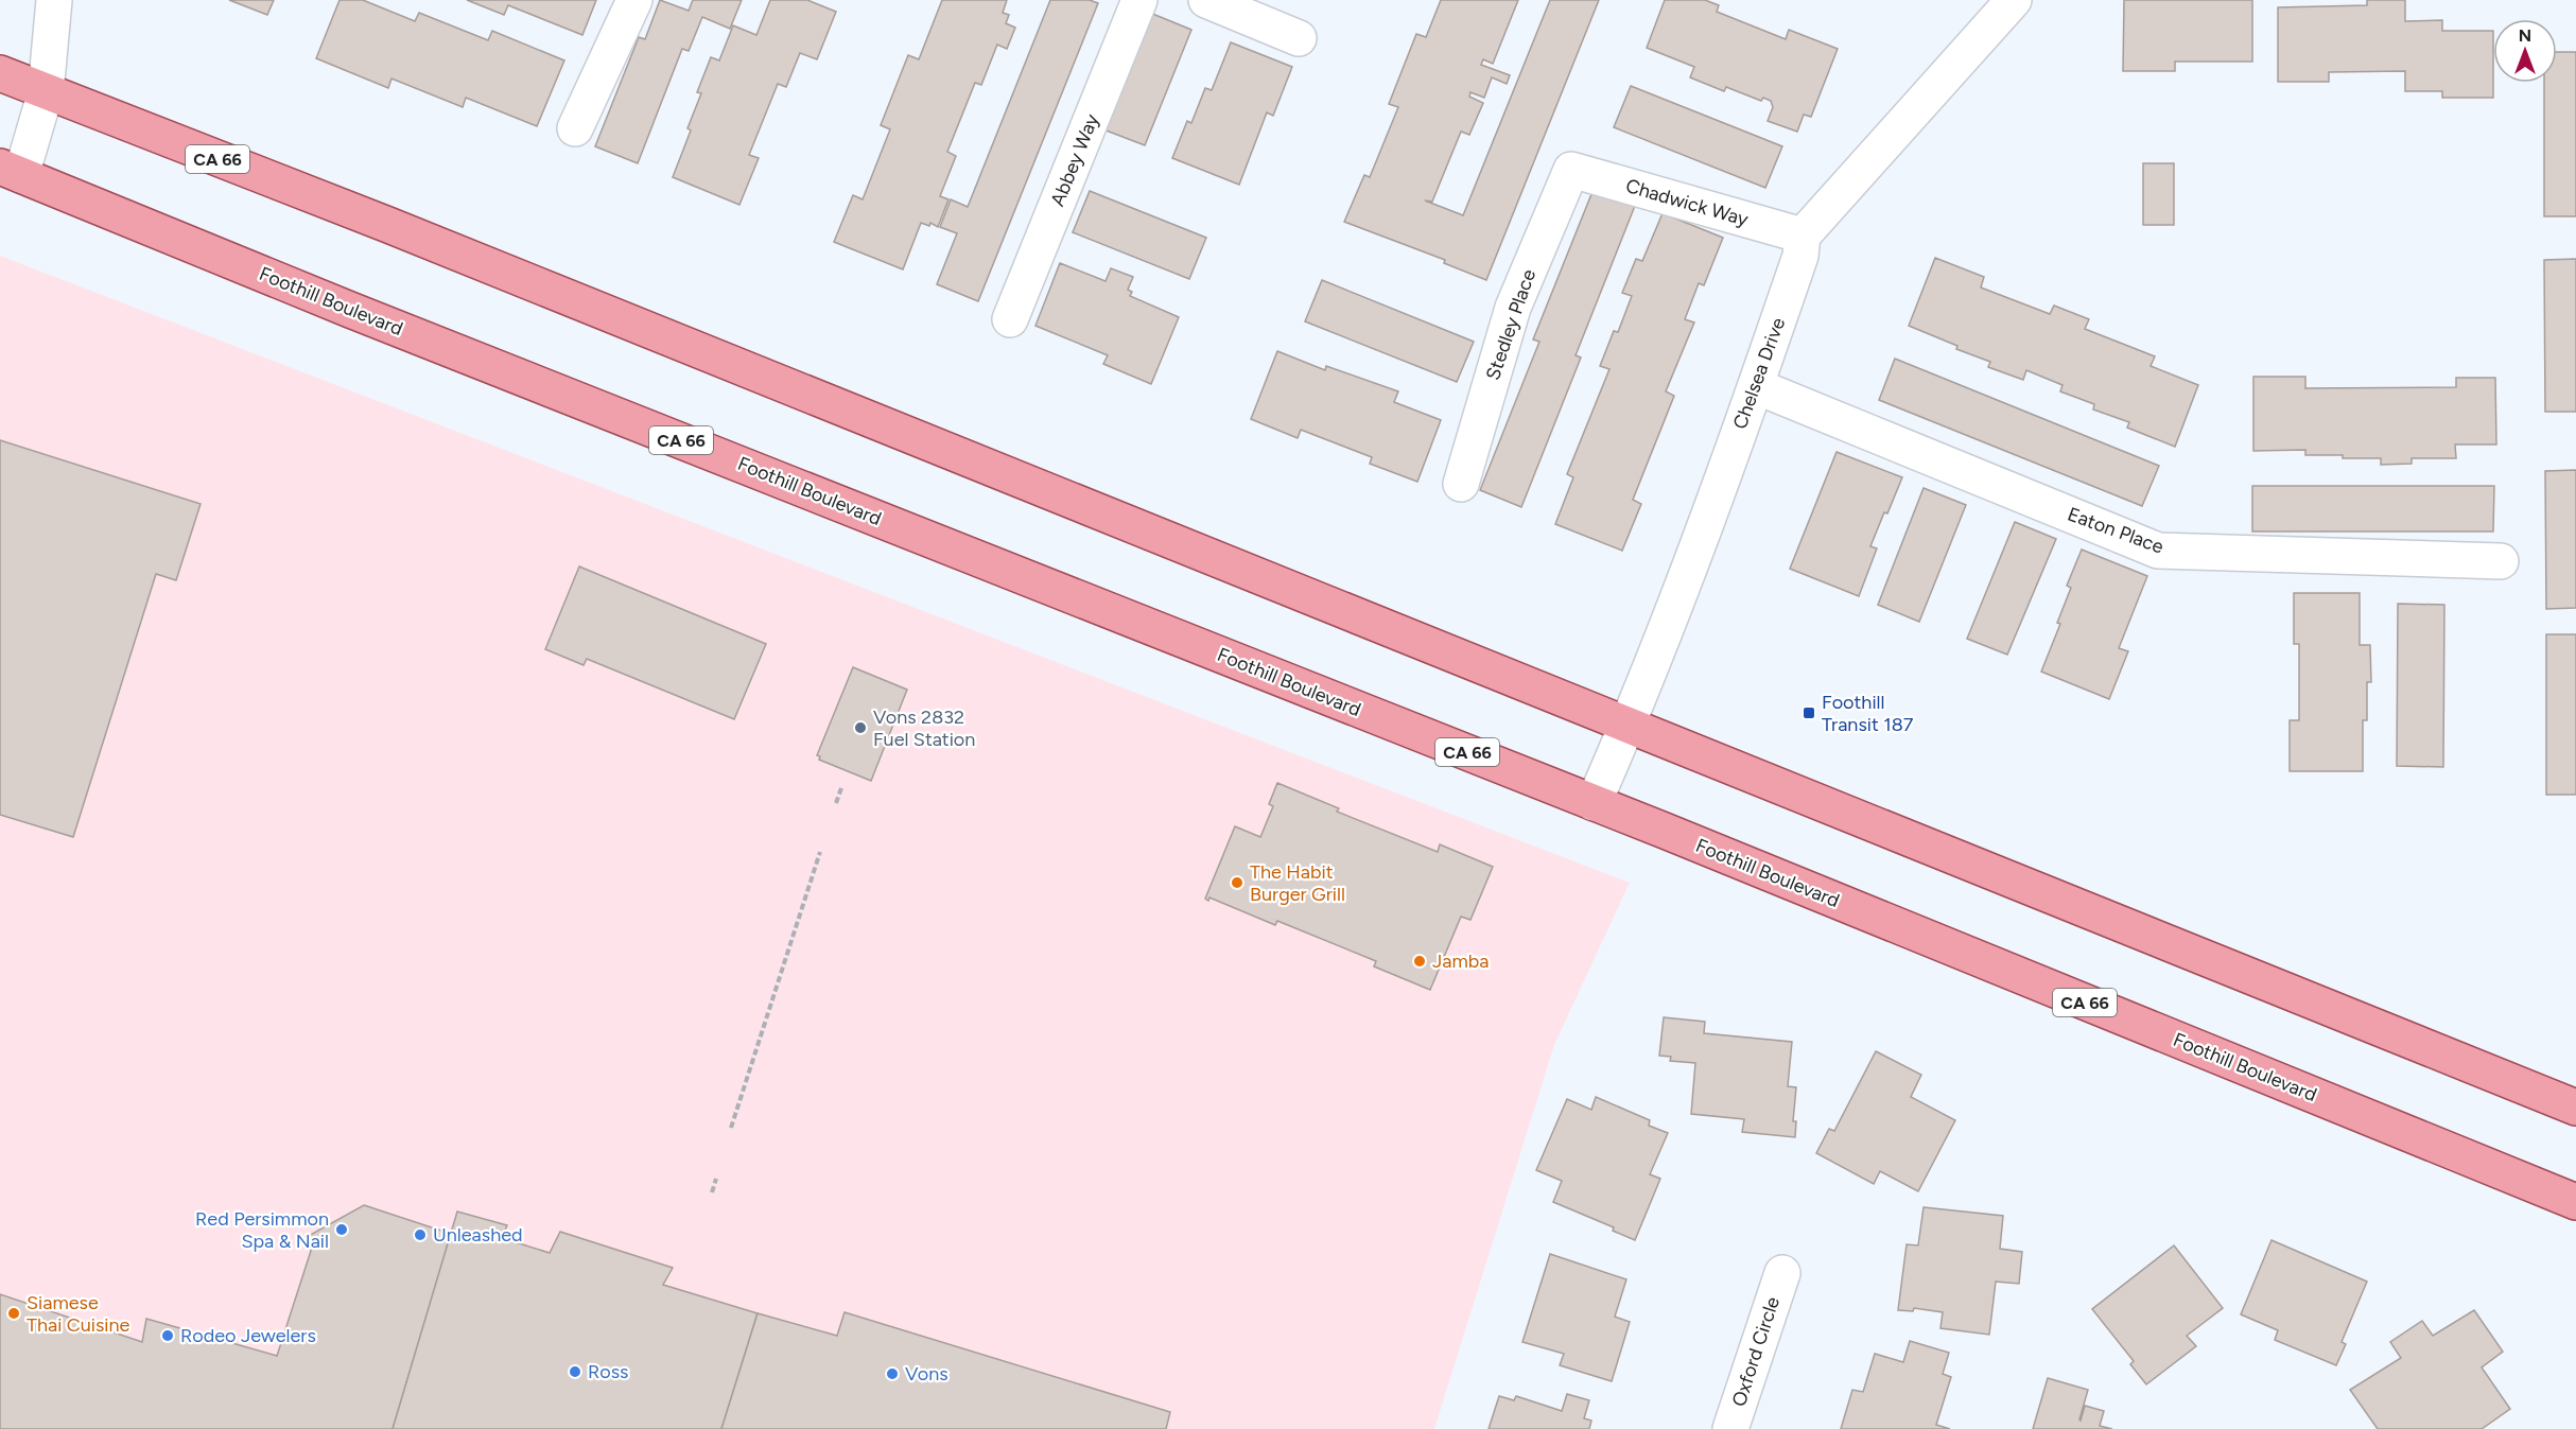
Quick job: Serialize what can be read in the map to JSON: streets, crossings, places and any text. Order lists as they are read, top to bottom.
{
  "streets": {
    "main road": ["CA 66", "Foothill Boulevard"],
    "street": [
      "Abbey Way",
      "Chadwick Way",
      "Stedley Place",
      "Chelsea Drive",
      "Eaton Place",
      "Oxford Circle"
    ]
  },
  "crossings": [
    ["CA 66", "Chelsea Drive"],
    ["Chadwick Way", "Stedley Place"],
    ["Chadwick Way", "Chelsea Drive"],
    ["Foothill Boulevard", "Chelsea Drive"],
    ["Chelsea Drive", "Eaton Place"]
  ],
  "places": {
    "transit": ["Foothill Transit 187"],
    "other": [
      "Vons 2832 Fuel Station",
      "The Habit Burger Grill",
      "Jamba",
      "Red Persimmon Spa & Nail",
      "Unleashed",
      "Siamese Thai Cuisine",
      "Rodeo Jewelers",
      "Ross",
      "Vons"
    ]
  },
  "north": "top"
}
